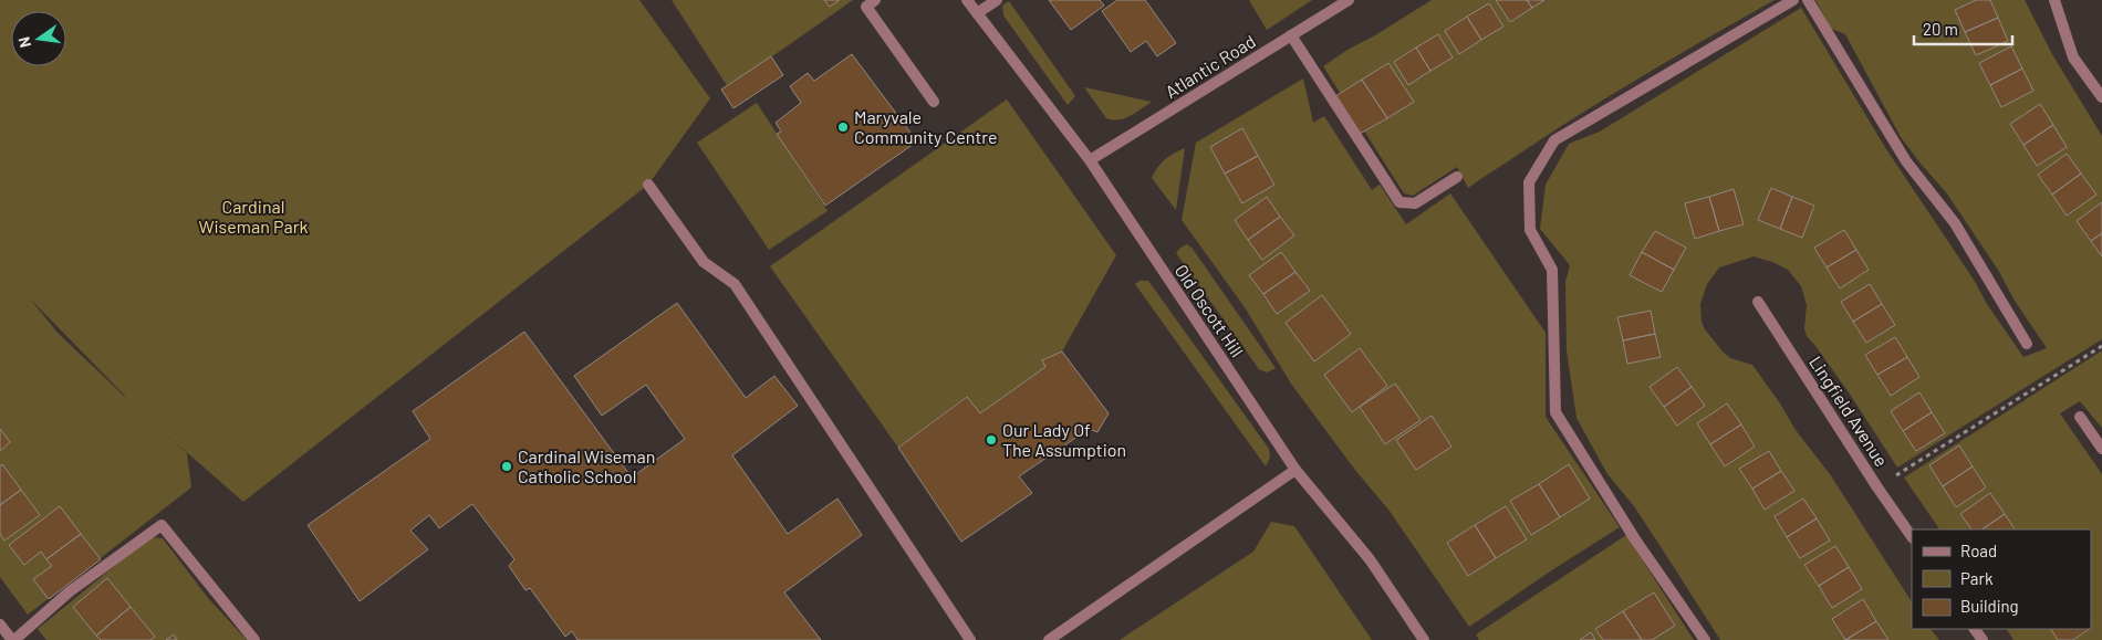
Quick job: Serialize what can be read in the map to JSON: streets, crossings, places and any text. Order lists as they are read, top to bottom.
{
  "streets": {
    "street": ["Atlantic Road", "Old Oscott Hill", "Lingfield Avenue"]
  },
  "crossings": [
    ["Atlantic Road", "Old Oscott Hill"]
  ],
  "parks": ["Cardinal Wiseman Park"],
  "places": ["Maryvale Community Centre", "Our Lady Of The Assumption", "Cardinal Wiseman Catholic School"],
  "legend": ["Road", "Park", "Building"],
  "scale_bar": "20 m",
  "north": "left"
}
